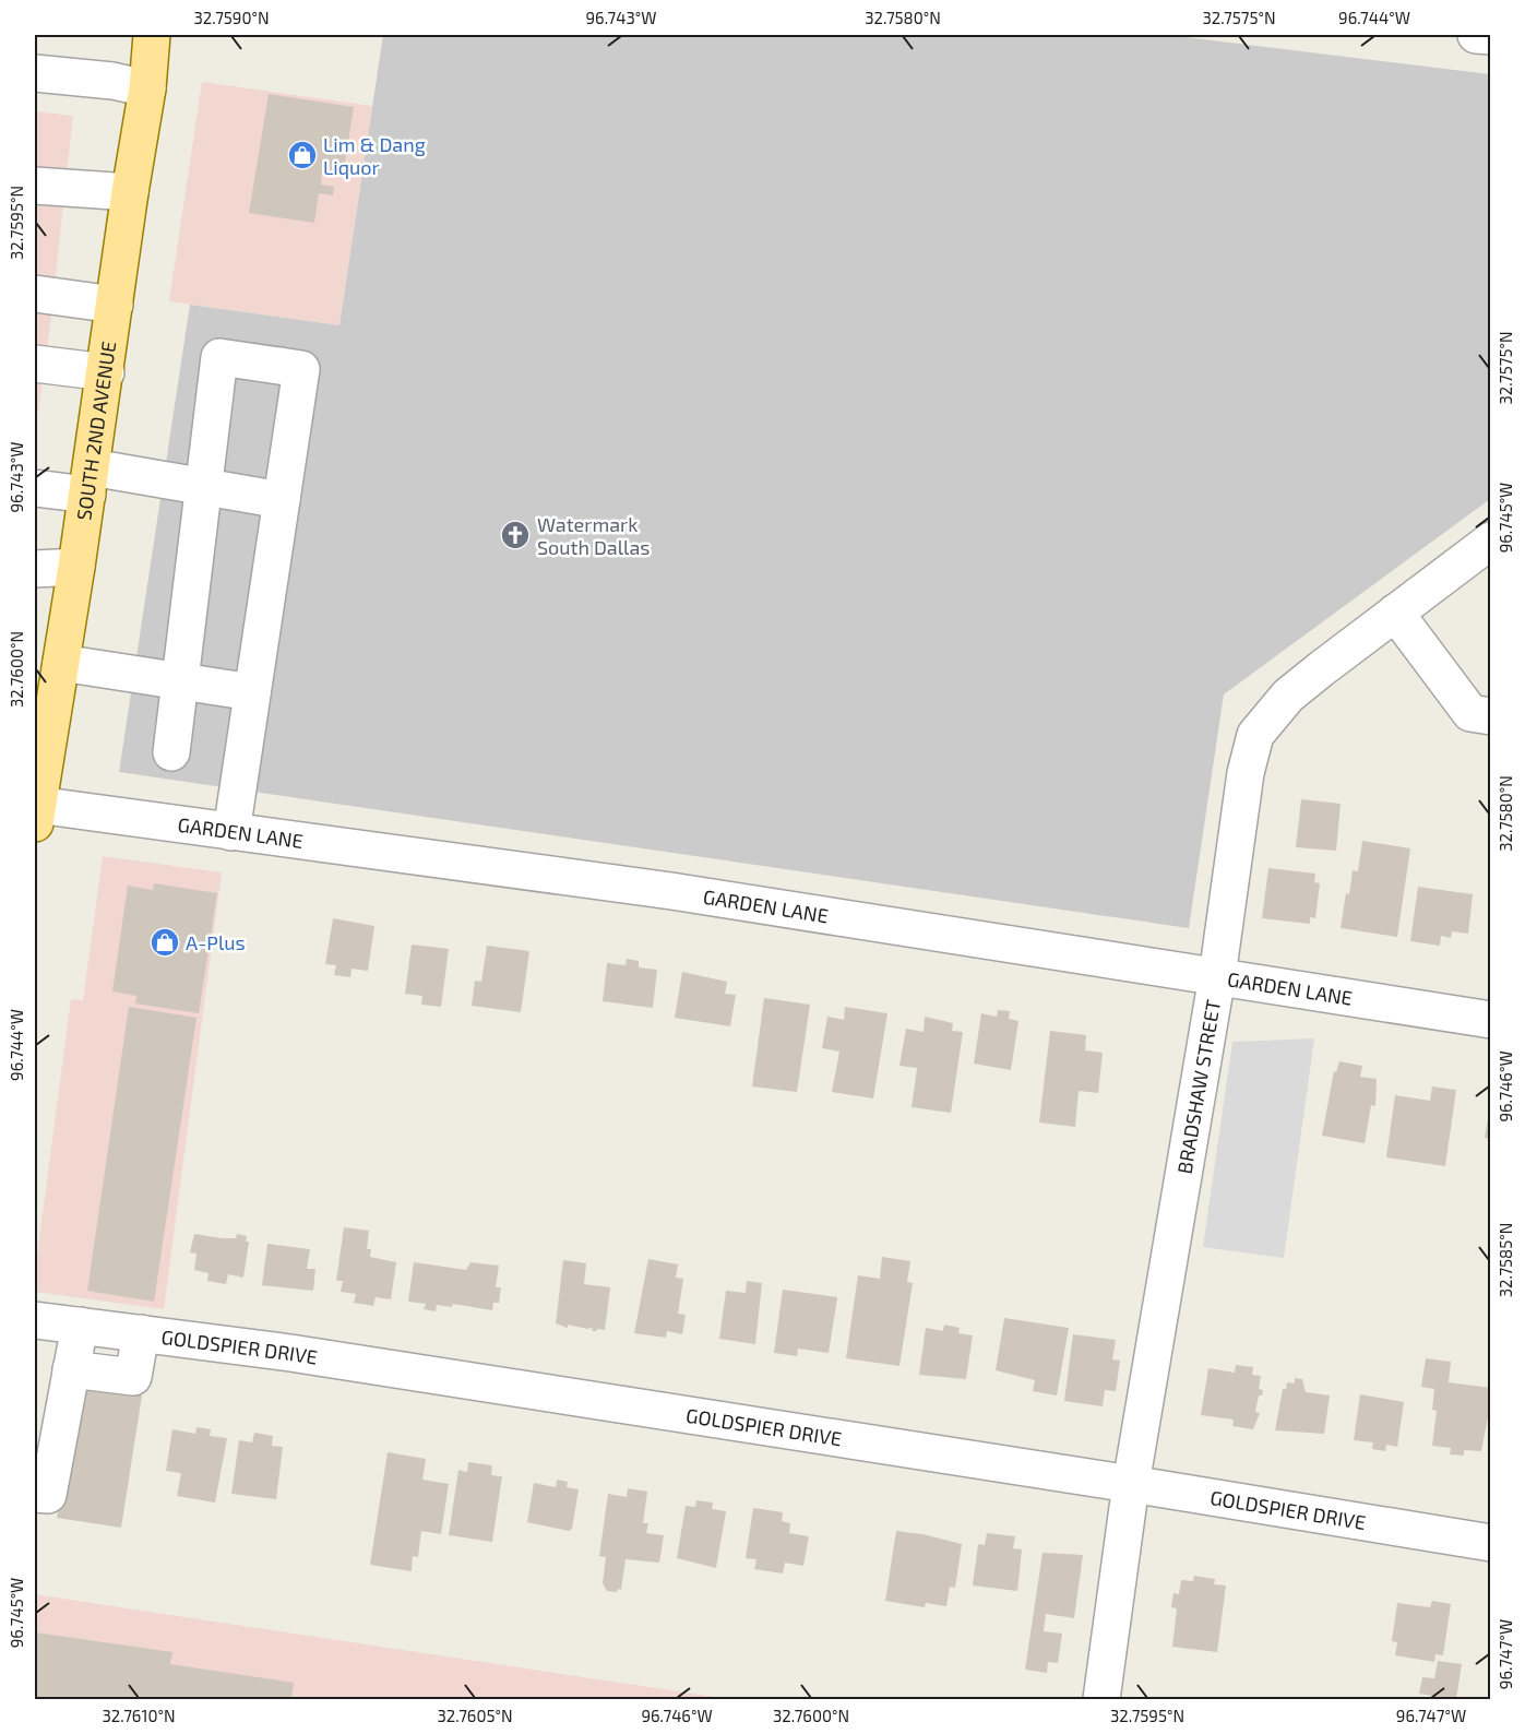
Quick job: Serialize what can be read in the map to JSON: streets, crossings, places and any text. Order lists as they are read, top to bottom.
{
  "streets": {
    "main road": ["SOUTH 2ND AVENUE"],
    "street": ["GARDEN LANE", "BRADSHAW STREET", "GOLDSPIER DRIVE"]
  },
  "crossings": [
    ["SOUTH 2ND AVENUE", "GARDEN LANE"],
    ["GARDEN LANE", "BRADSHAW STREET"],
    ["BRADSHAW STREET", "GOLDSPIER DRIVE"]
  ],
  "places": {
    "shop": ["Lim & Dang Liquor", "A-Plus"],
    "church": ["Watermark South Dallas"]
  },
  "coordinates": [
    "32.7590°N",
    "96.743°W",
    "32.7580°N",
    "32.7575°N",
    "96.744°W",
    "32.7595°N",
    "96.745°W",
    "32.7600°N",
    "96.746°W",
    "32.7585°N",
    "96.747°W",
    "32.7610°N",
    "32.7605°N"
  ]
}
